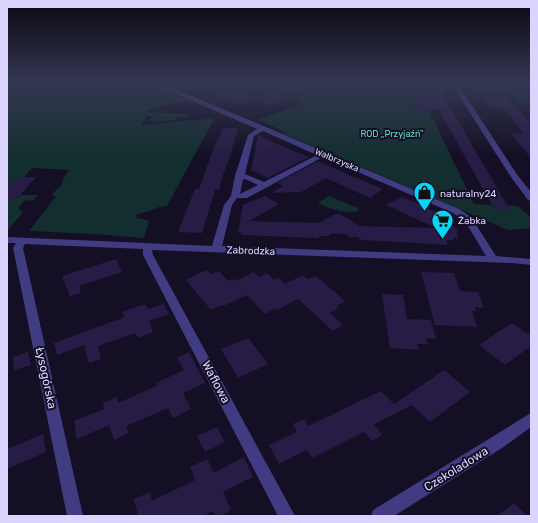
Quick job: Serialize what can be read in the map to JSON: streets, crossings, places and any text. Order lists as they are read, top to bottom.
{
  "streets": {
    "street": [
      "Wałbrzyska",
      "Zabrodzka",
      "Łysogórska",
      "Waflowa",
      "Czekoladowa"
    ]
  },
  "crossings": [
    ["Wałbrzyska", "Zabrodzka"],
    ["Zabrodzka", "Łysogórska"],
    ["Zabrodzka", "Waflowa"]
  ],
  "parks": ["ROD „Przyjaźń”"],
  "places": {
    "shop": ["naturalny24"],
    "supermarket": ["Żabka"]
  }
}
